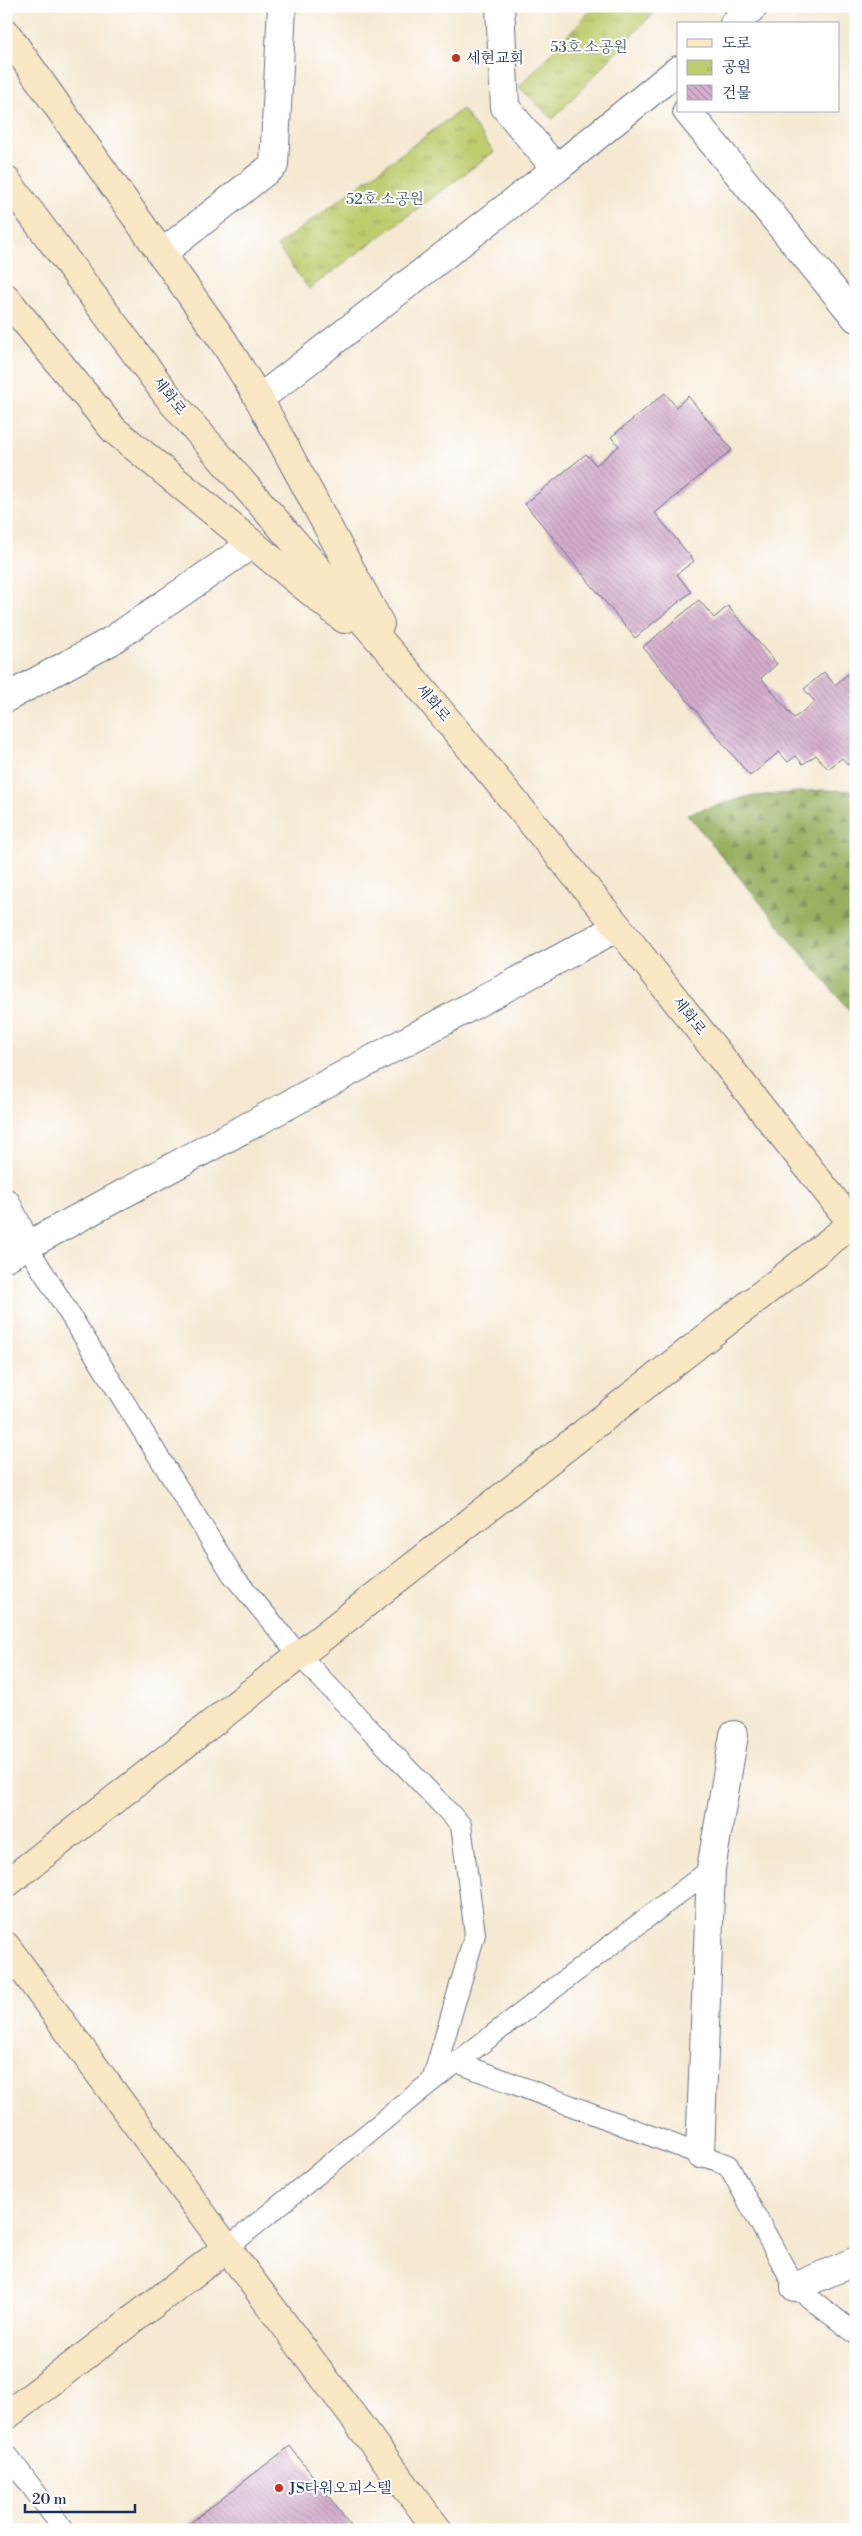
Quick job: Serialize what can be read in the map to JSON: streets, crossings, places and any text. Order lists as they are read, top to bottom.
{
  "streets": {
    "main road": ["세화로"]
  },
  "parks": ["53호 소공원", "52호 소공원"],
  "places": ["세현교회", "JS타워오피스텔"],
  "legend": ["도로", "공원", "건물"],
  "scale_bar": "20 m"
}
